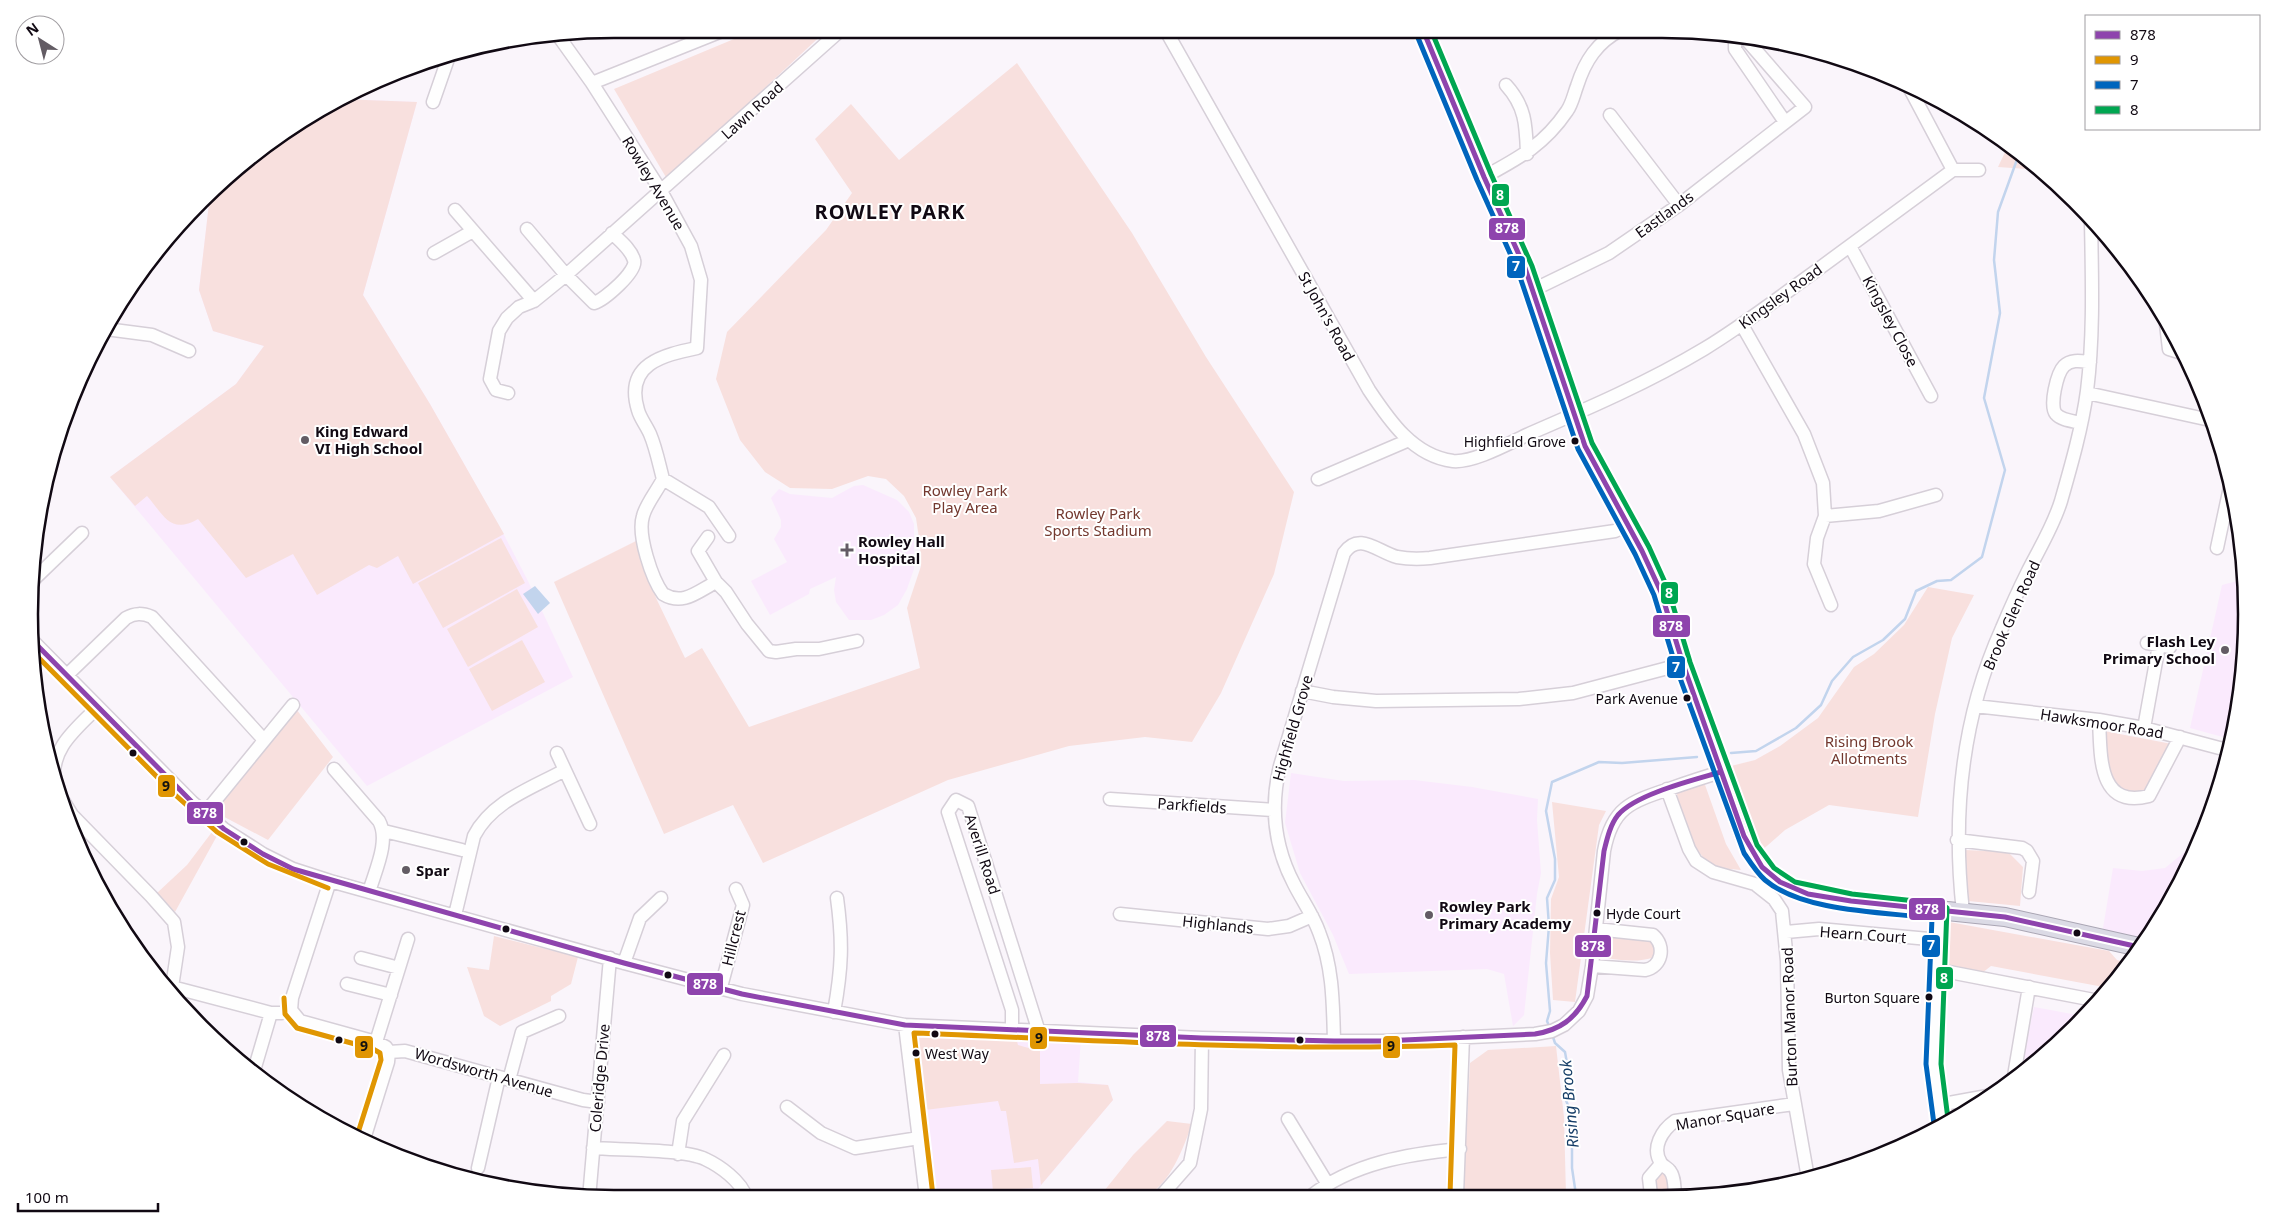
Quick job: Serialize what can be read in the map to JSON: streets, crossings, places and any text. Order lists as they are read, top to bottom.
{
  "streets": {
    "street": [
      "Lawn Road",
      "Rowley Avenue",
      "Eastlands",
      "Kingsley Road",
      "St John's Road",
      "Kingsley Close",
      "Brook Glen Road",
      "Hawksmoor Road",
      "Highfield Grove",
      "Parkfields",
      "Averill Road",
      "Highlands",
      "Hearn Court",
      "Hillcrest",
      "Burton Manor Road",
      "Wordsworth Avenue",
      "Coleridge Drive",
      "Manor Square"
    ]
  },
  "crossings": [
    ["Lawn Road", "Rowley Avenue"],
    ["Kingsley Road", "St John's Road"],
    ["Kingsley Road", "Kingsley Close"],
    ["Brook Glen Road", "Hawksmoor Road"],
    ["Highfield Grove", "Parkfields"],
    ["Highfield Grove", "Highlands"],
    ["Hearn Court", "Burton Manor Road"],
    ["Burton Manor Road", "Manor Square"],
    ["Wordsworth Avenue", "Coleridge Drive"]
  ],
  "districts": ["ROWLEY PARK"],
  "water": ["Rising Brook"],
  "parks": ["Rowley Park Play Area", "Rowley Park Sports Stadium", "Rising Brook Allotments"],
  "places": {
    "other": [
      "King Edward VI High School",
      "Highfield Grove",
      "Flash Ley Primary School",
      "Park Avenue",
      "Spar",
      "Hyde Court",
      "Rowley Park Primary Academy",
      "Burton Square",
      "West Way"
    ],
    "health": ["Rowley Hall Hospital"]
  },
  "lines": [
    "transit line 878",
    "transit line 7",
    "transit line 8",
    "transit line 9"
  ],
  "legend": [
    "878",
    "9",
    "7",
    "8"
  ],
  "scale_bar": "100 m",
  "north": "top left"
}
